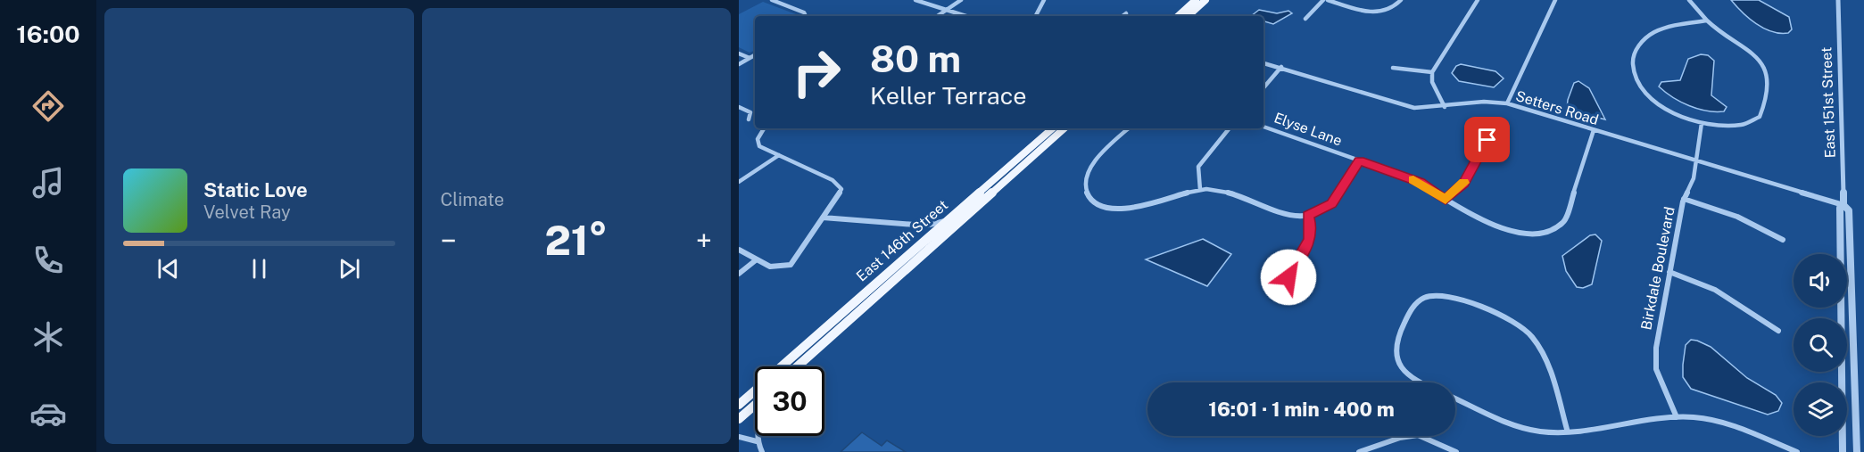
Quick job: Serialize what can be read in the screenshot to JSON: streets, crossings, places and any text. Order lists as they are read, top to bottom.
{
  "streets": {
    "main road": ["East 146th Street"],
    "street": [
      "East 151st Street",
      "Setters Road",
      "Elyse Lane",
      "Birkdale Boulevard"
    ]
  },
  "crossings": [
    ["East 151st Street", "Setters Road"],
    ["Setters Road", "Elyse Lane"],
    ["Setters Road", "Birkdale Boulevard"]
  ],
  "page": {
    "tabs": "16:00",
    "tile": "Climate",
    "turn": ["80 m", "Keller Terrace"],
    "song": ["Static Love", "Velvet Ray"],
    "heat": ["−", "21°", "+"],
    "limit": "30",
    "trip": "16:01 · 1 min · 400 m"
  }
}
